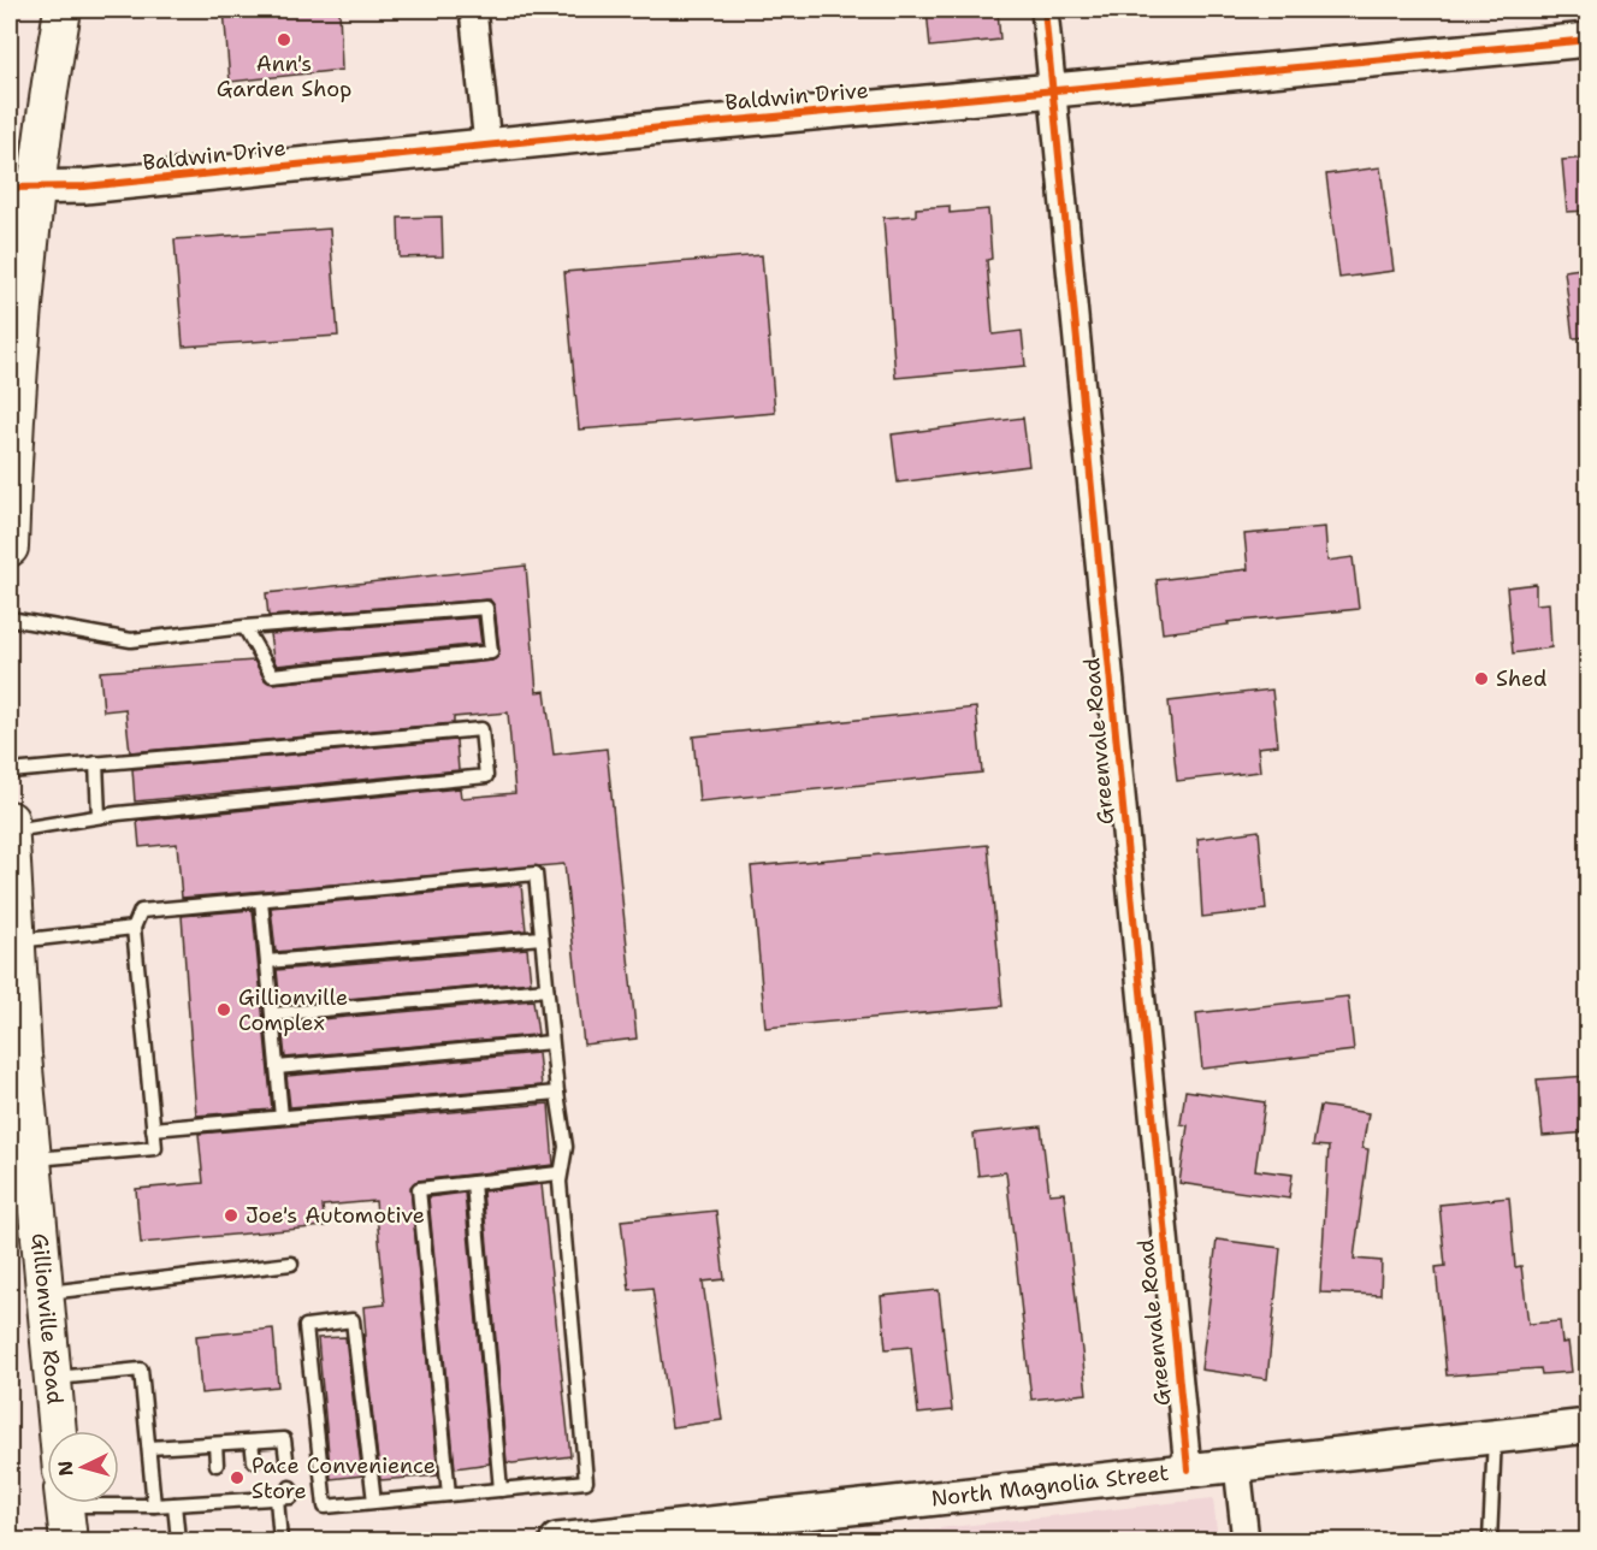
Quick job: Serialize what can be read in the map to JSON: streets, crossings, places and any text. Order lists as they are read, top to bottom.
{
  "streets": {
    "main road": ["Gillionville Road"],
    "street": ["Baldwin Drive", "Greenvale Road", "North Magnolia Street"]
  },
  "crossings": [
    ["Baldwin Drive", "Greenvale Road"],
    ["Greenvale Road", "North Magnolia Street"]
  ],
  "places": [
    "Ann's Garden Shop",
    "Shed",
    "Gillionville Complex",
    "Joe's Automotive",
    "Pace Convenience Store"
  ],
  "north": "left"
}
